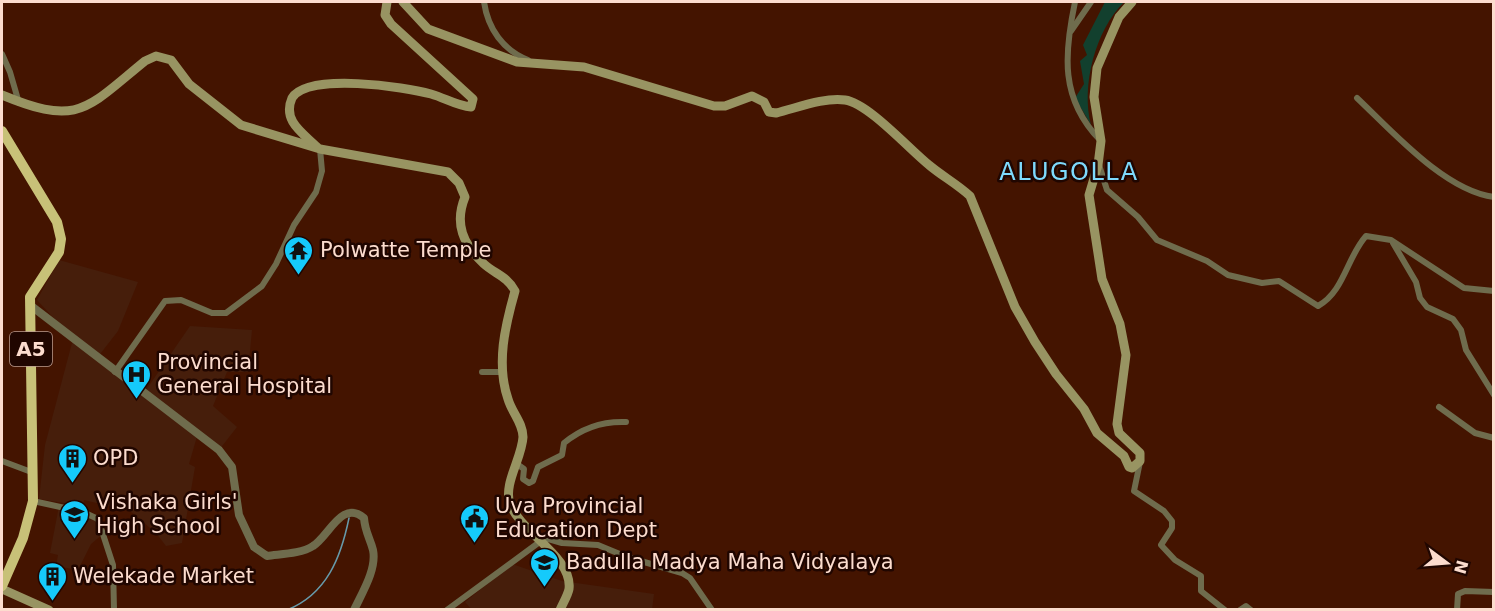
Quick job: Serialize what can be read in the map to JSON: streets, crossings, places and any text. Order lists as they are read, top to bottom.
{
  "streets": {
    "highway": ["A5"]
  },
  "districts": ["ALUGOLLA"],
  "places": {
    "temple": ["Polwatte Temple"],
    "hospital": ["Provincial General Hospital"],
    "building": ["OPD", "Welekade Market"],
    "school or university": ["Vishaka Girls' High School", "Badulla Madya Maha Vidyalaya"],
    "public building": ["Uva Provincial Education Dept"]
  },
  "north": "right"
}
